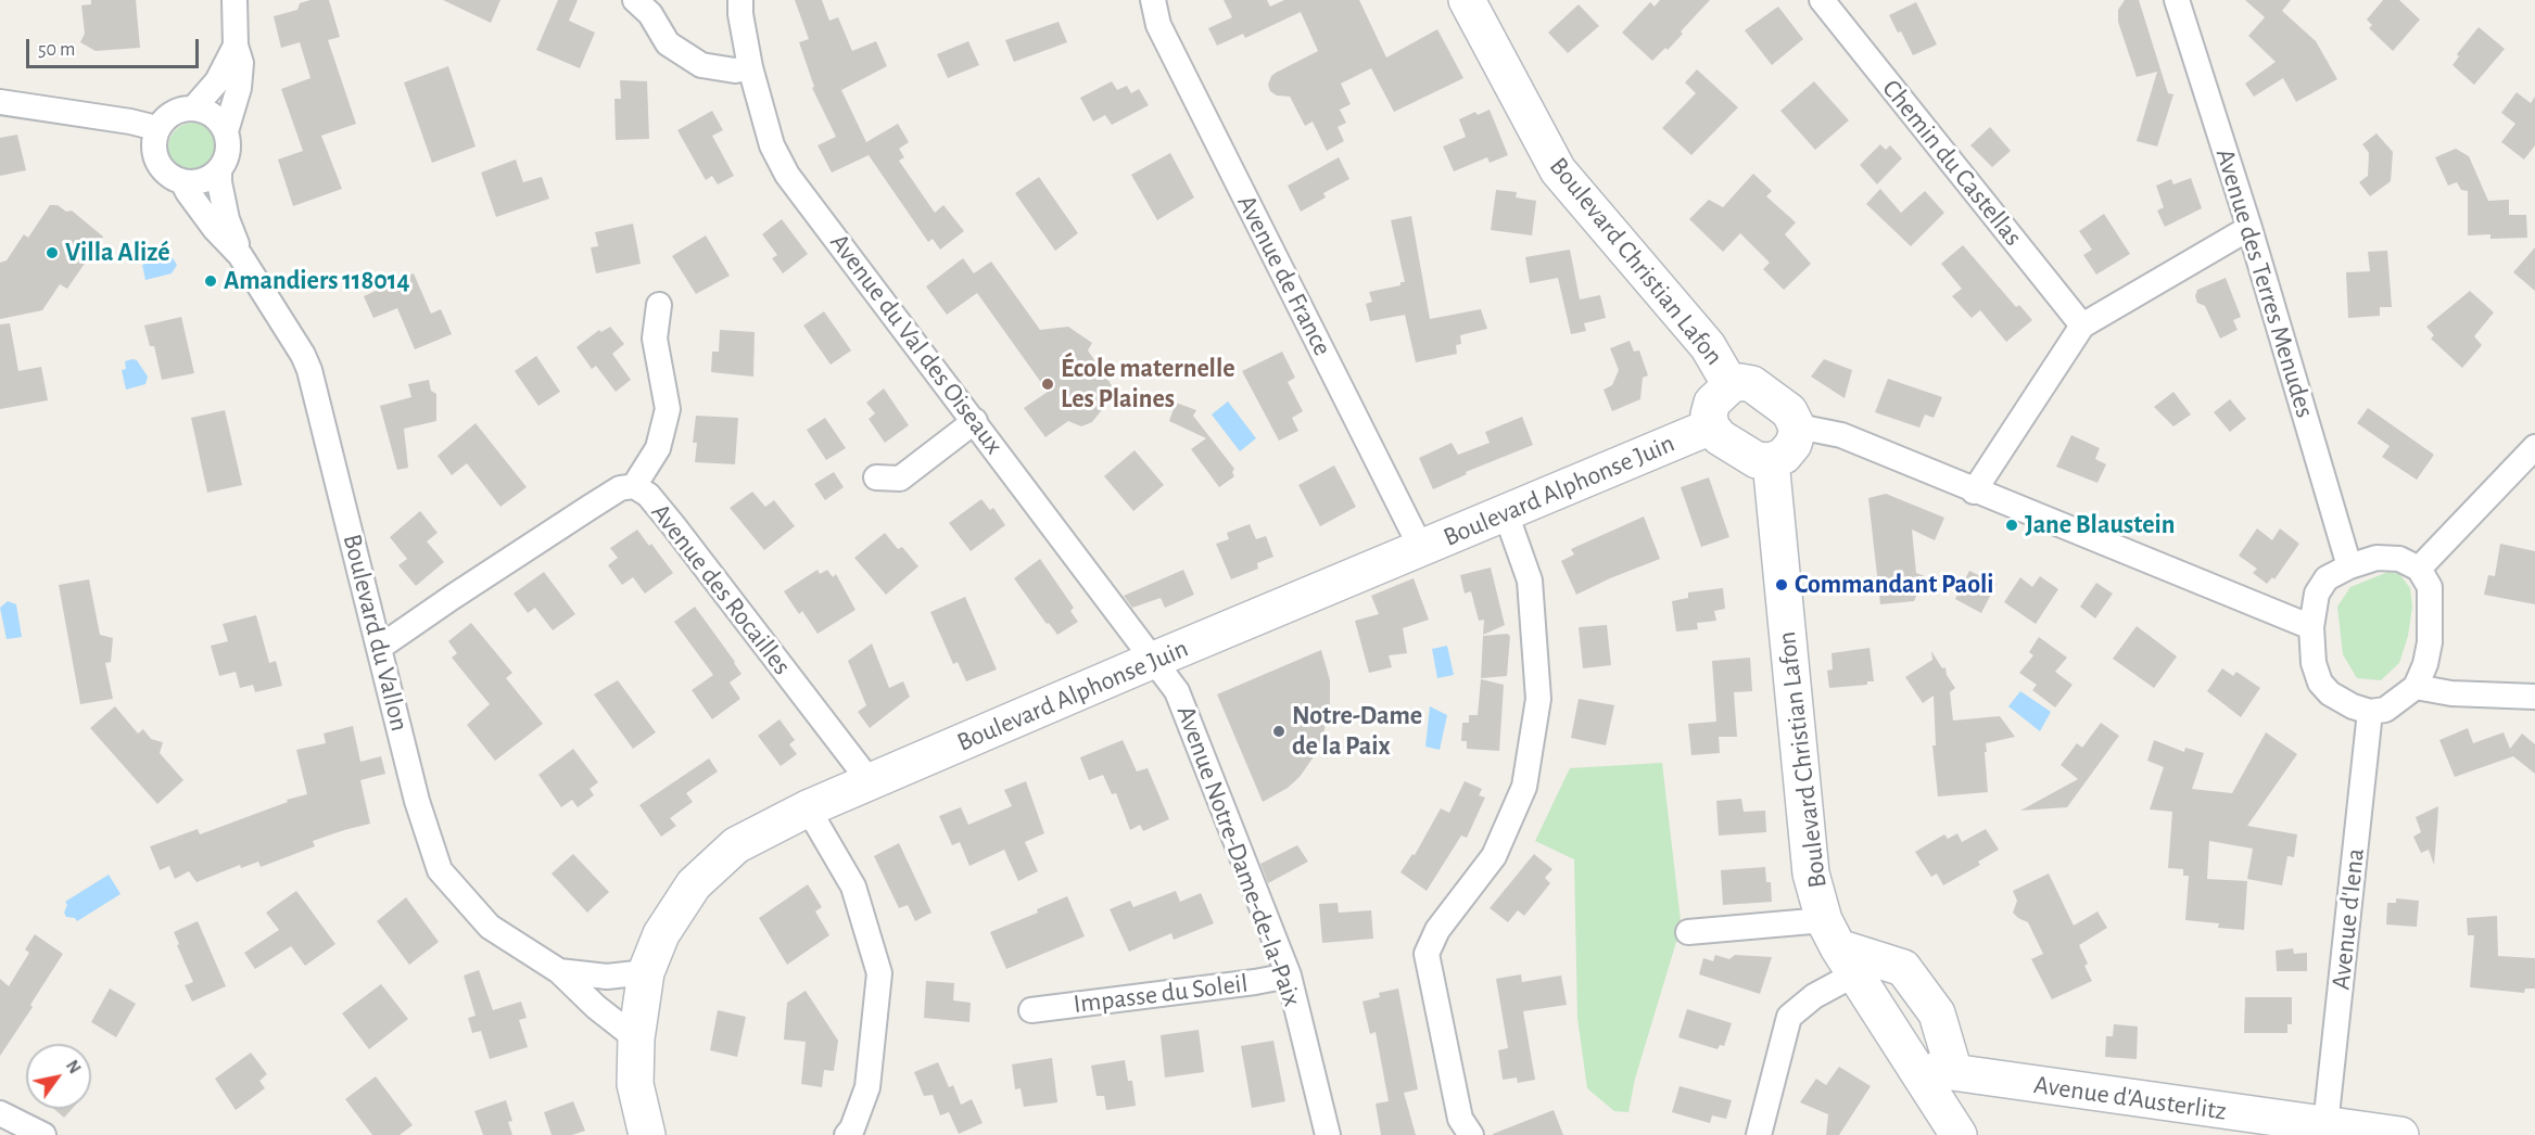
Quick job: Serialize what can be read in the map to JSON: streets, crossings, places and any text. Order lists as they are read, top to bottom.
{
  "streets": {
    "street": [
      "Chemin du Castellas",
      "Boulevard Christian Lafon",
      "Avenue de France",
      "Avenue des Terres Menudes",
      "Avenue du Val des Oiseaux",
      "Boulevard Alphonse Juin",
      "Avenue des Rocailles",
      "Boulevard du Vallon",
      "Avenue Notre-Dame-de-la-Paix",
      "Avenue d'Iena",
      "Impasse du Soleil",
      "Avenue d'Austerlitz"
    ]
  },
  "crossings": [
    ["Boulevard Christian Lafon", "Boulevard Alphonse Juin"],
    ["Boulevard Christian Lafon", "Avenue d'Austerlitz"],
    ["Avenue de France", "Boulevard Alphonse Juin"],
    ["Avenue des Terres Menudes", "Avenue d'Iena"],
    ["Avenue du Val des Oiseaux", "Boulevard Alphonse Juin"],
    ["Avenue du Val des Oiseaux", "Avenue Notre-Dame-de-la-Paix"],
    ["Boulevard Alphonse Juin", "Avenue des Rocailles"],
    ["Boulevard Alphonse Juin", "Boulevard du Vallon"],
    ["Boulevard Alphonse Juin", "Avenue Notre-Dame-de-la-Paix"],
    ["Avenue des Rocailles", "Boulevard du Vallon"],
    ["Avenue Notre-Dame-de-la-Paix", "Impasse du Soleil"],
    ["Avenue d'Iena", "Avenue d'Austerlitz"]
  ],
  "places": [
    "Villa Alizé",
    "Amandiers 118014",
    "École maternelle Les Plaines",
    "Jane Blaustein",
    "Commandant Paoli",
    "Notre-Dame de la Paix"
  ],
  "scale_bar": "50 m",
  "north": "top right"
}
